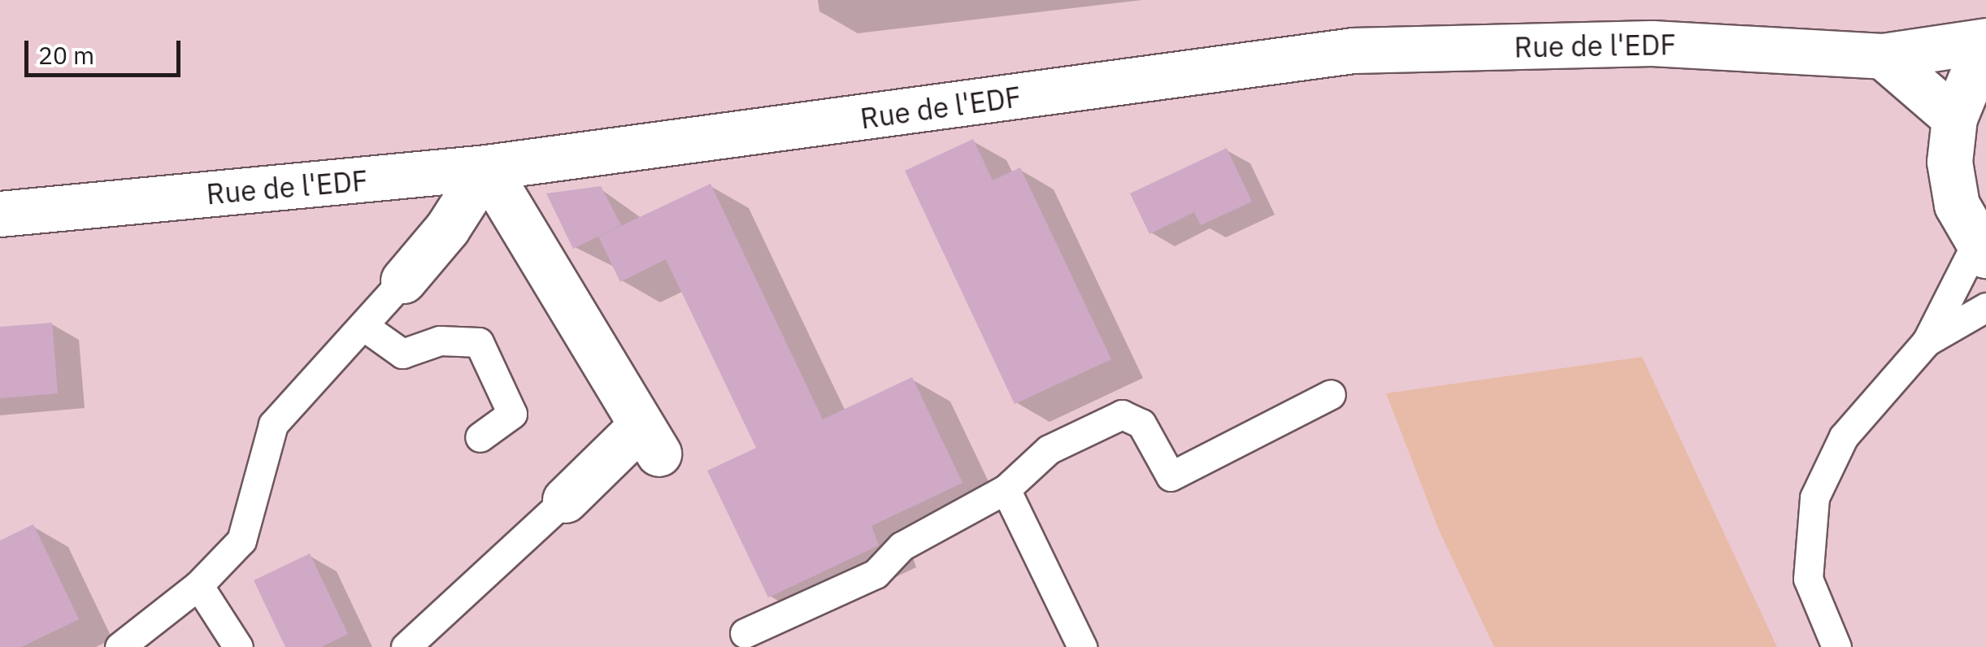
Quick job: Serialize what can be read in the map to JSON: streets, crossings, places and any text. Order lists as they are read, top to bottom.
{
  "streets": {
    "street": ["Rue de l'EDF"]
  },
  "scale_bar": "20 m"
}
